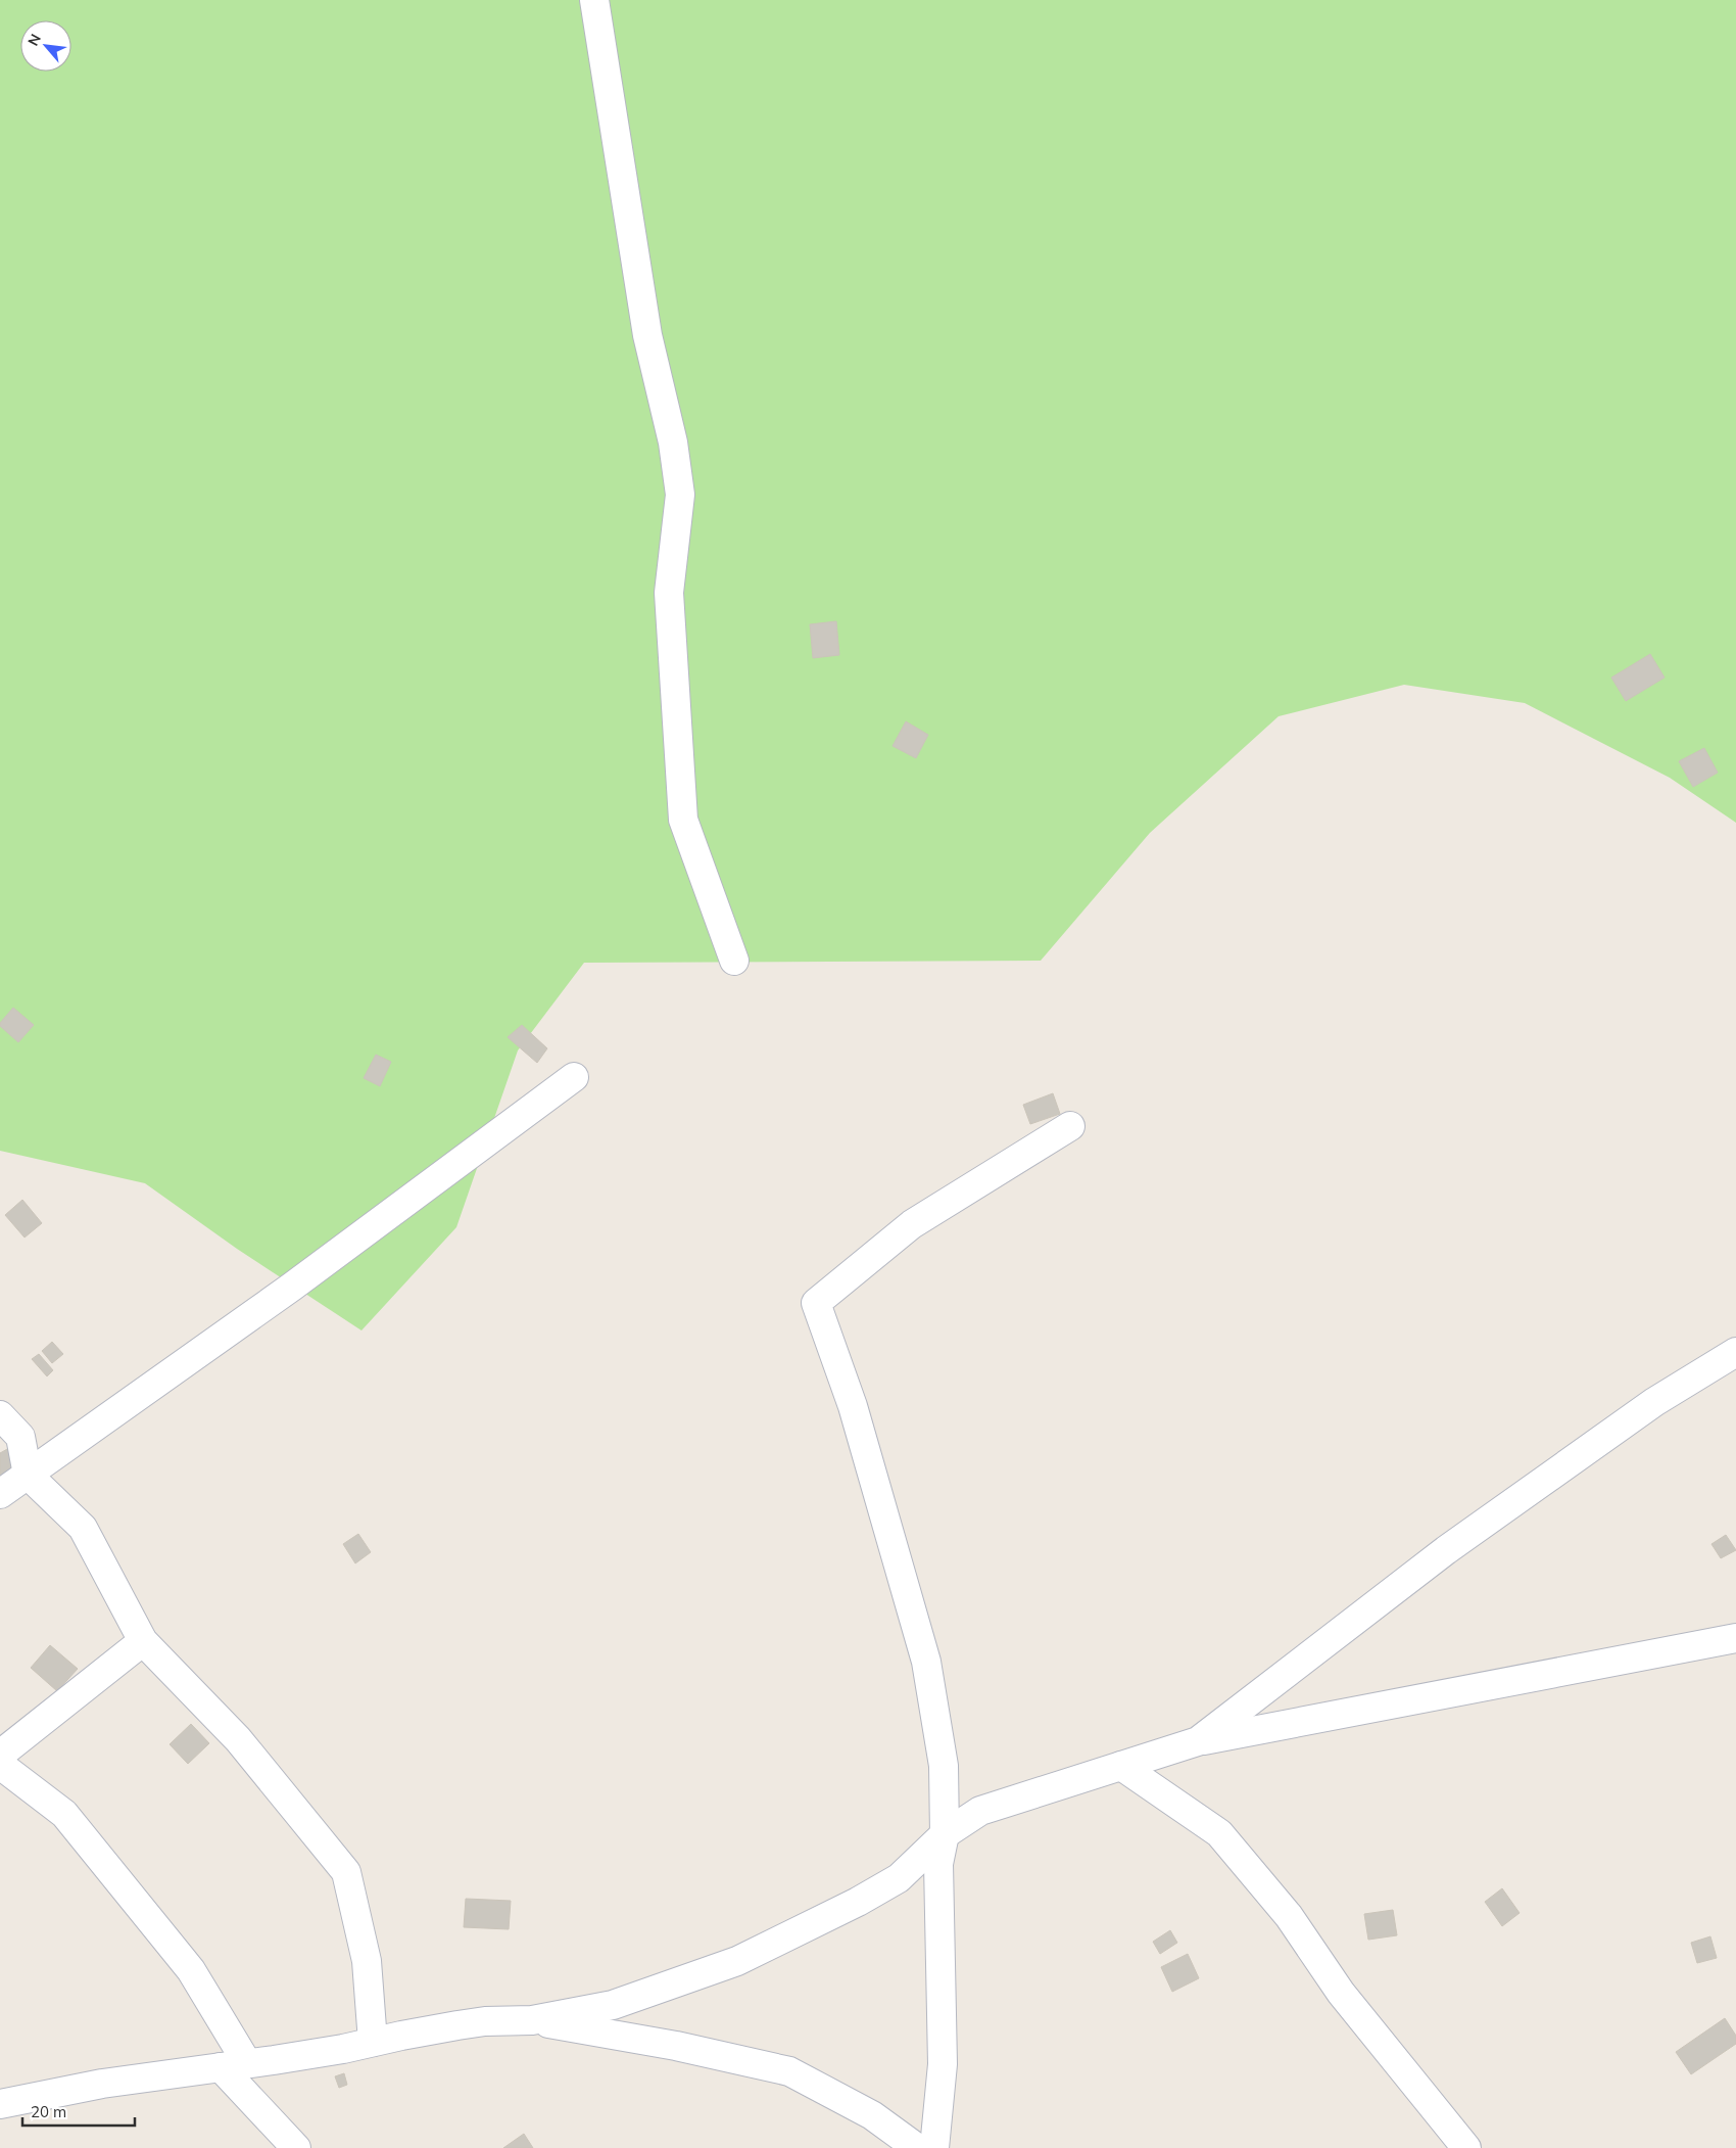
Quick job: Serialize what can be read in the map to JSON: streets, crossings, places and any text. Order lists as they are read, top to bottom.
{
  "scale_bar": "20 m",
  "north": "top left"
}
